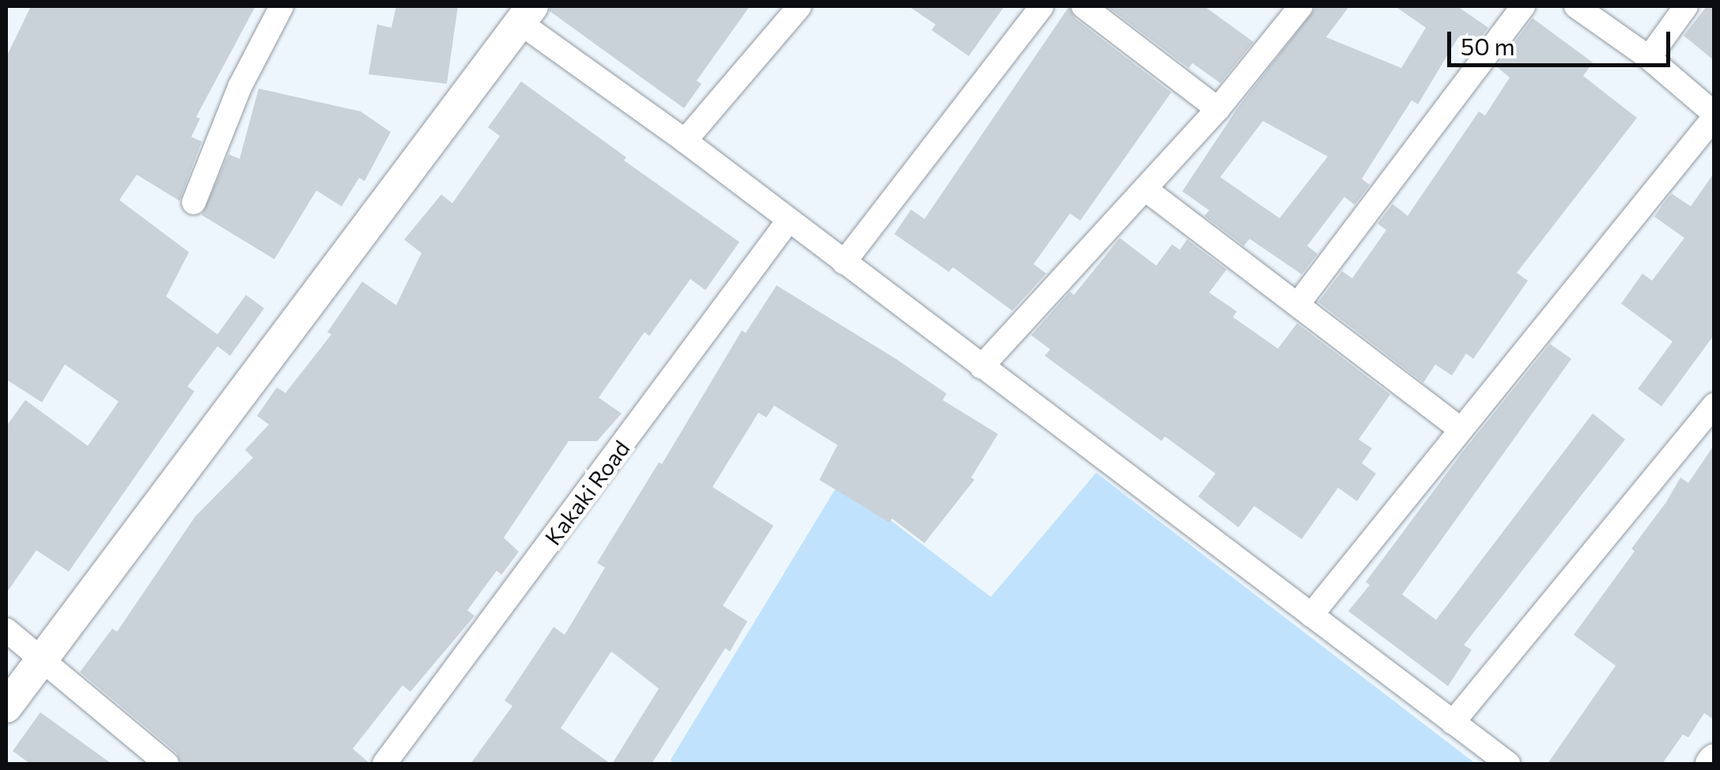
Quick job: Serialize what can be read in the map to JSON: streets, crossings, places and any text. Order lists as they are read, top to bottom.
{
  "streets": {
    "street": ["Kakaki Road"]
  },
  "scale_bar": "50 m"
}
